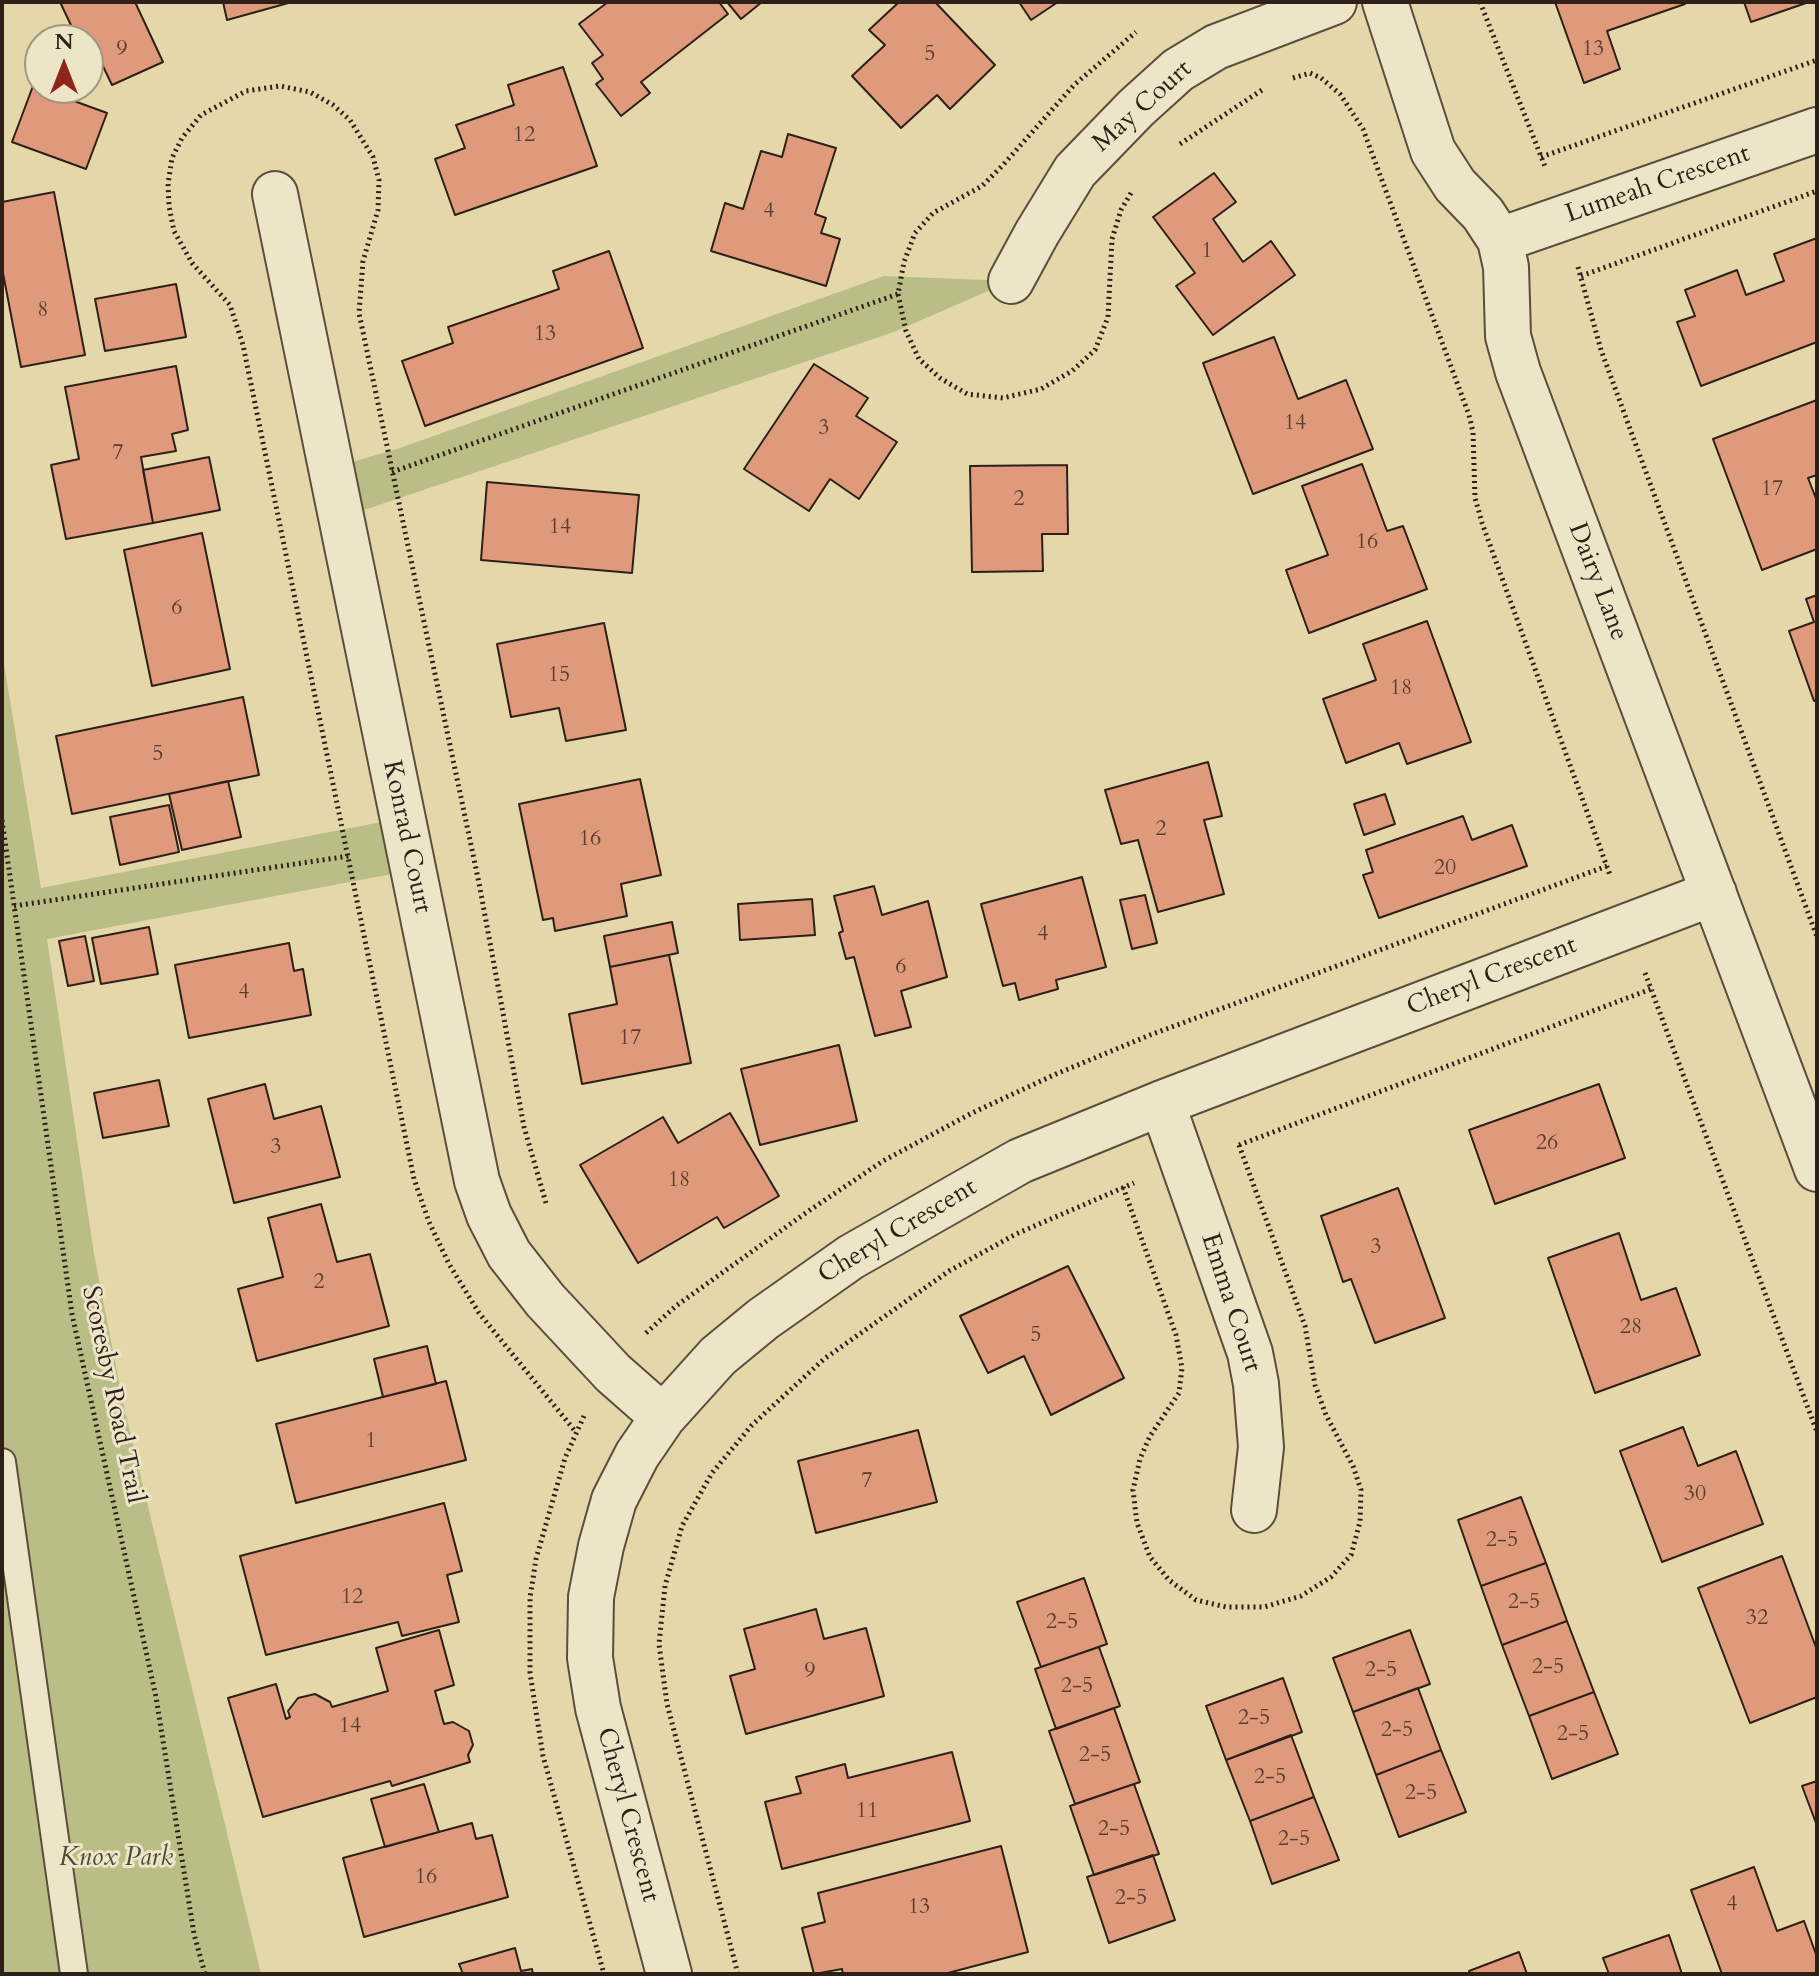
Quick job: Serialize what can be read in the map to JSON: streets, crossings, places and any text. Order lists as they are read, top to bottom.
{
  "streets": {
    "street": [
      "May Court",
      "Lumeah Crescent",
      "Dairy Lane",
      "Konrad Court",
      "Cheryl Crescent",
      "Emma Court"
    ],
    "path": ["Scoresby Road Trail"]
  },
  "crossings": [
    ["Lumeah Crescent", "Dairy Lane"],
    ["Dairy Lane", "Cheryl Crescent"],
    ["Konrad Court", "Cheryl Crescent"],
    ["Cheryl Crescent", "Emma Court"]
  ],
  "parks": ["Knox Park"],
  "house_numbers": [
    "9",
    "13",
    "5",
    "12",
    "4",
    "1",
    "8",
    "13",
    "14",
    "3",
    "7",
    "17",
    "2",
    "14",
    "16",
    "6",
    "15",
    "18",
    "5",
    "2",
    "16",
    "20",
    "4",
    "6",
    "4",
    "17",
    "26",
    "3",
    "18",
    "3",
    "2",
    "28",
    "5",
    "1",
    "7",
    "30",
    "2-5",
    "12",
    "2-5",
    "32",
    "2-5",
    "2-5",
    "2-5",
    "9",
    "2-5",
    "2-5",
    "14",
    "2-5",
    "2-5",
    "2-5",
    "2-5",
    "2-5",
    "11",
    "2-5",
    "2-5",
    "16",
    "2-5",
    "4",
    "13"
  ],
  "north": "top"
}
